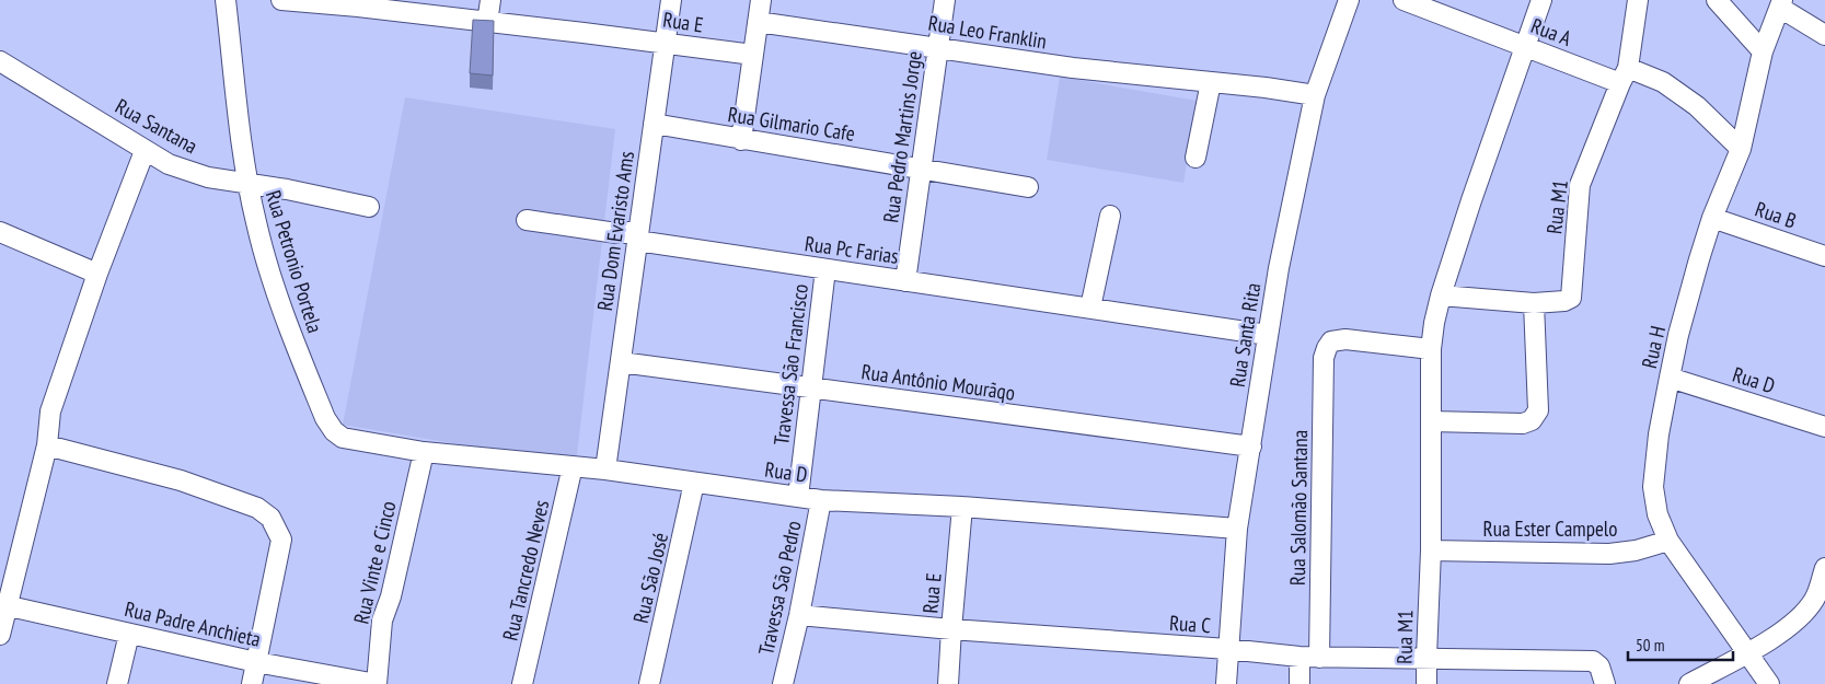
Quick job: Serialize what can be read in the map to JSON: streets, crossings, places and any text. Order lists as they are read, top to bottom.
{
  "streets": {
    "street": [
      "Rua E",
      "Rua Leo Franklin",
      "Rua A",
      "Rua Gilmario Cafe",
      "Rua Santana",
      "Rua Pedro Martins Jorge",
      "Rua M1",
      "Rua B",
      "Rua Dom Evaristo Ams",
      "Rua Pc Farias",
      "Rua Petronio Portela",
      "Rua Santa Rita",
      "Rua H",
      "Travessa São Francisco",
      "Rua D",
      "Rua Antônio Mourãqo",
      "Rua Salomão Santana",
      "Rua Ester Campelo",
      "Rua Vinte e Cinco",
      "Rua Tancredo Neves",
      "Rua São José",
      "Travessa São Pedro",
      "Rua Padre Anchieta",
      "Rua C"
    ]
  },
  "crossings": [
    ["Rua E", "Rua Dom Evaristo Ams"],
    ["Rua E", "Rua D"],
    ["Rua E", "Rua C"],
    ["Rua Leo Franklin", "Rua Pedro Martins Jorge"],
    ["Rua Leo Franklin", "Rua Santa Rita"],
    ["Rua A", "Rua M1"],
    ["Rua A", "Rua H"],
    ["Rua Gilmario Cafe", "Rua Pedro Martins Jorge"],
    ["Rua Gilmario Cafe", "Rua Dom Evaristo Ams"],
    ["Rua Santana", "Rua Petronio Portela"],
    ["Rua Pedro Martins Jorge", "Rua Pc Farias"],
    ["Rua M1", "Rua Salomão Santana"],
    ["Rua M1", "Rua Ester Campelo"],
    ["Rua M1", "Rua C"],
    ["Rua B", "Rua H"],
    ["Rua Dom Evaristo Ams", "Rua Pc Farias"],
    ["Rua Dom Evaristo Ams", "Rua D"],
    ["Rua Dom Evaristo Ams", "Rua Antônio Mourãqo"],
    ["Rua Pc Farias", "Rua Santa Rita"],
    ["Rua Pc Farias", "Travessa São Francisco"],
    ["Rua Petronio Portela", "Rua D"],
    ["Rua Santa Rita", "Rua D"],
    ["Rua Santa Rita", "Rua Antônio Mourãqo"],
    ["Rua Santa Rita", "Rua C"],
    ["Rua H", "Rua D"],
    ["Rua H", "Rua Ester Campelo"],
    ["Travessa São Francisco", "Rua D"],
    ["Travessa São Francisco", "Rua Antônio Mourãqo"],
    ["Rua D", "Rua Vinte e Cinco"],
    ["Rua D", "Rua Tancredo Neves"],
    ["Rua D", "Rua São José"],
    ["Rua D", "Travessa São Pedro"],
    ["Rua Salomão Santana", "Rua C"],
    ["Rua Vinte e Cinco", "Rua Padre Anchieta"],
    ["Travessa São Pedro", "Rua C"]
  ],
  "scale_bar": "50 m"
}
